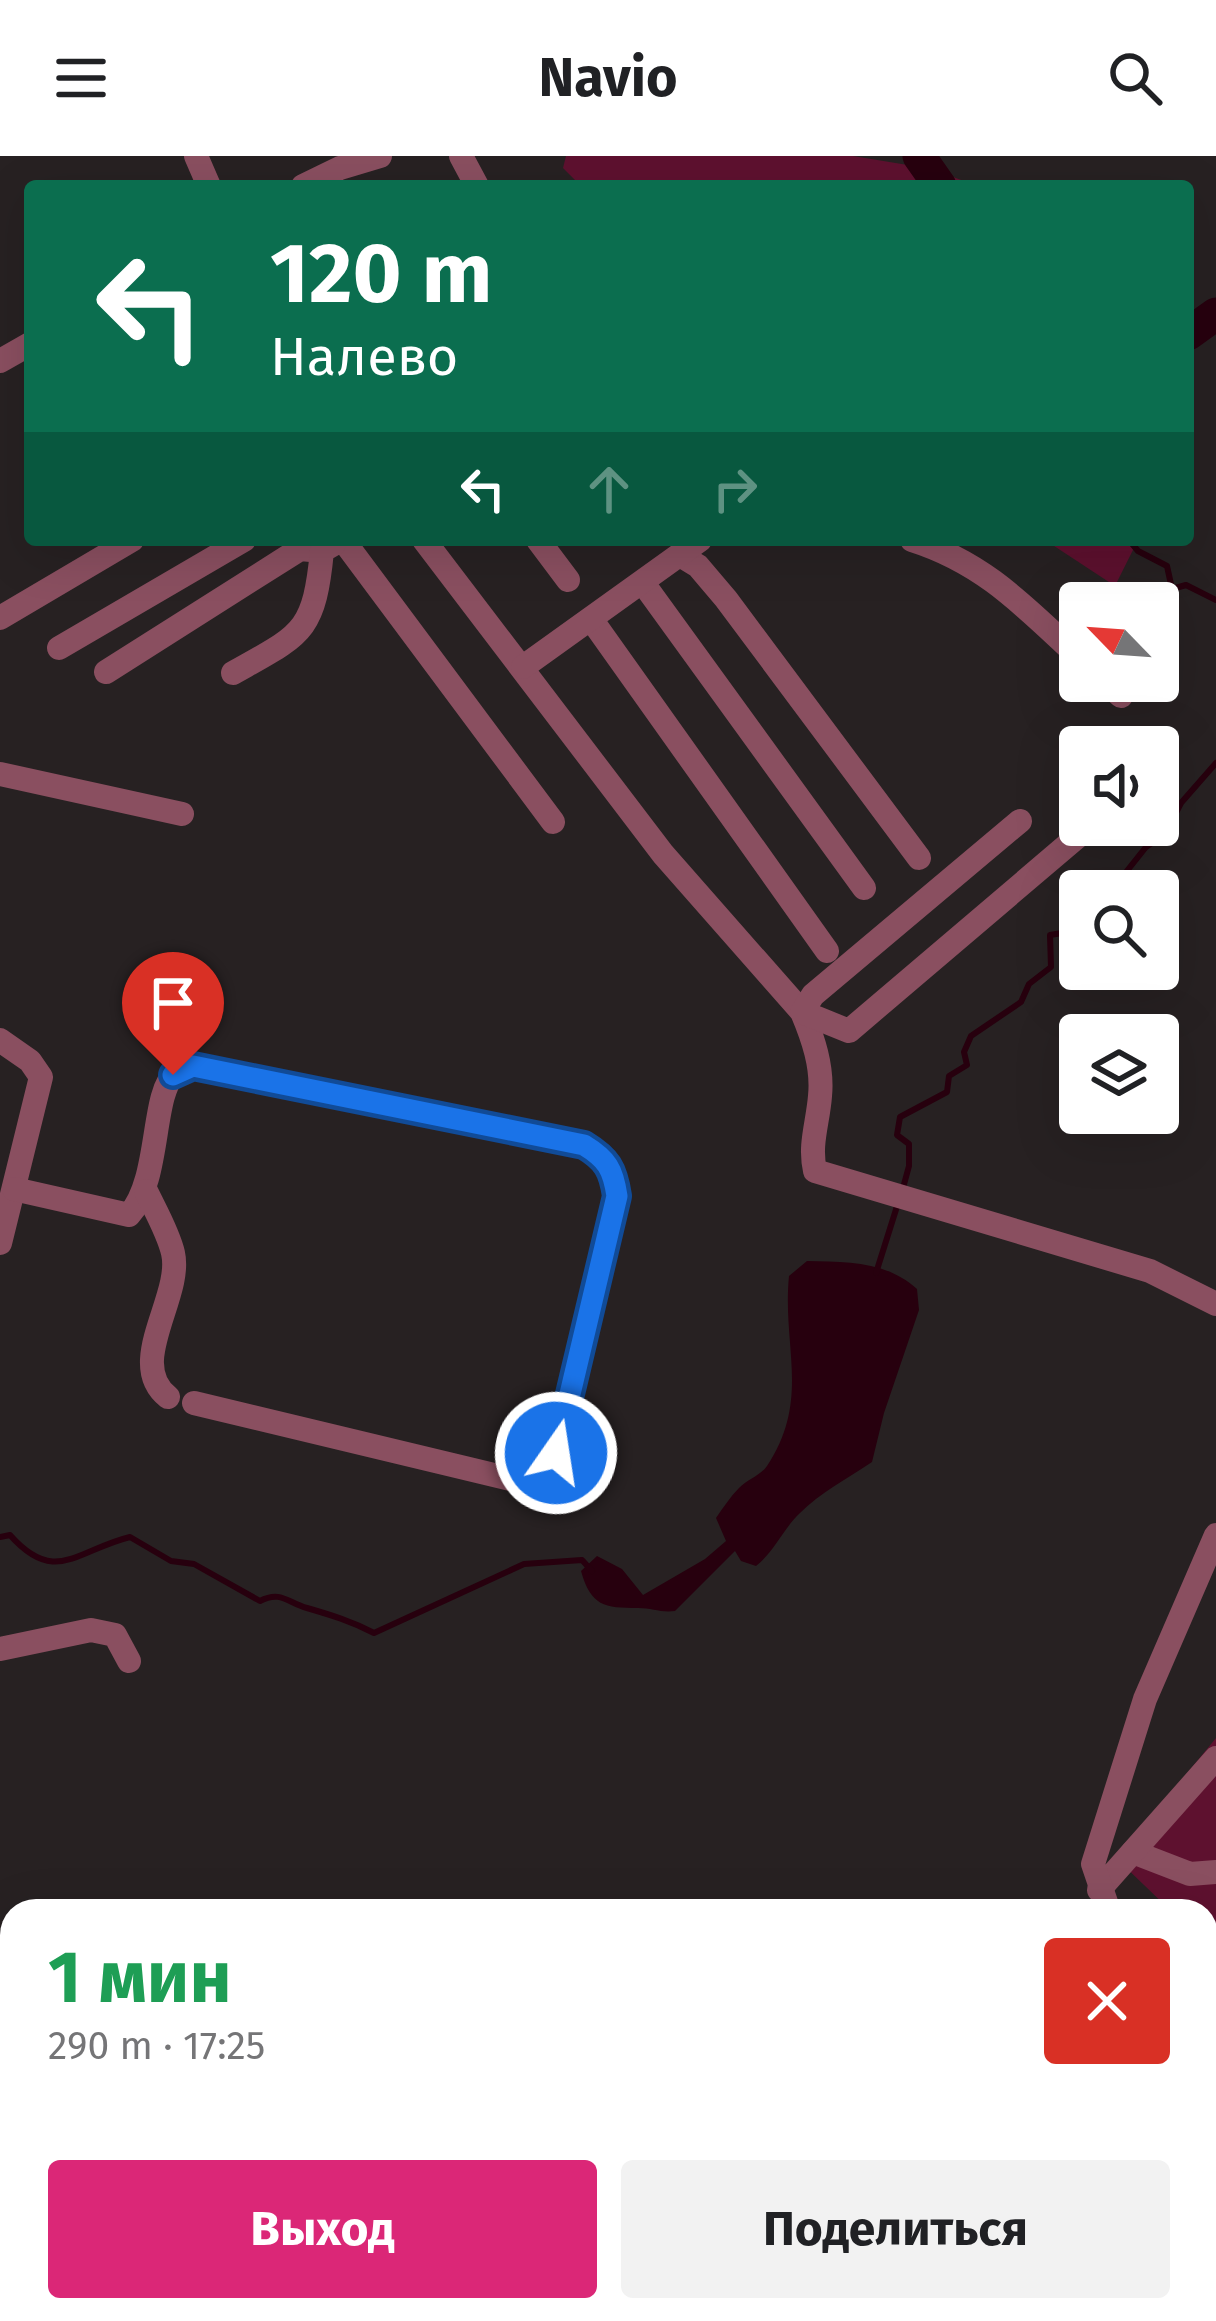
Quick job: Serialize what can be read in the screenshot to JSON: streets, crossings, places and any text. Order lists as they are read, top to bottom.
{
  "north": "top left",
  "page": {
    "header": "Navio",
    "turn": ["120 m", "Налево"],
    "heading": ["1 мин", "290 m · 17:25"],
    "buttons": ["Выход", "Поделиться"]
  }
}
